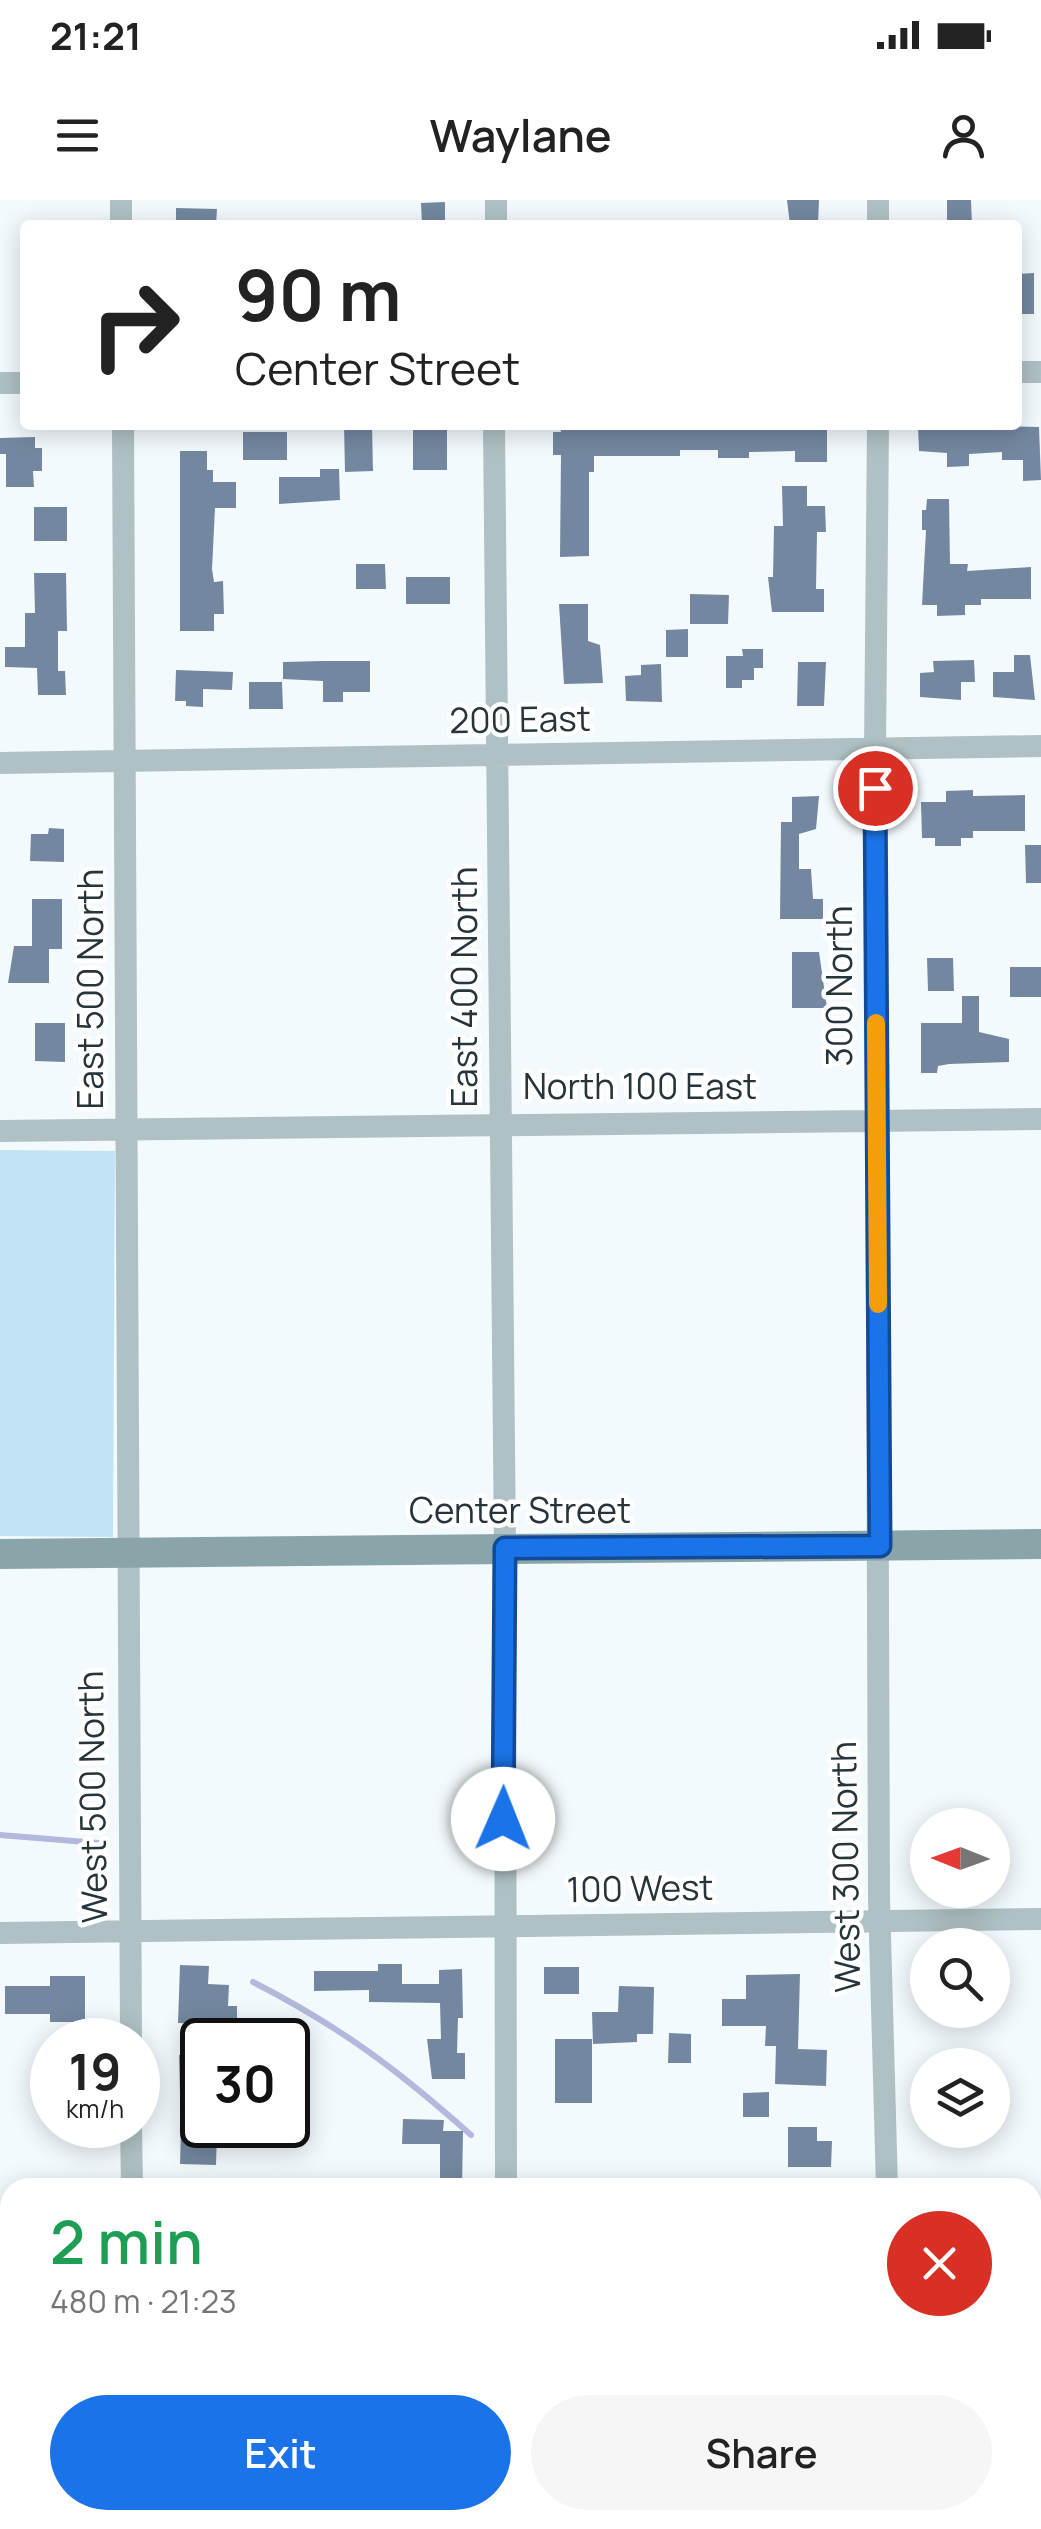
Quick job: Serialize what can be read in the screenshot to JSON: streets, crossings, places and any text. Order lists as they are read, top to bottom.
{
  "streets": {
    "street": [
      "200 East",
      "300 North",
      "East 400 North",
      "East 500 North",
      "North 100 East",
      "Center Street",
      "West 500 North",
      "West 300 North",
      "100 West"
    ]
  },
  "crossings": [
    ["200 East", "300 North"],
    ["200 East", "East 400 North"],
    ["200 East", "East 500 North"],
    ["300 North", "North 100 East"],
    ["300 North", "Center Street"],
    ["300 North", "West 300 North"],
    ["East 400 North", "North 100 East"],
    ["East 400 North", "Center Street"],
    ["East 400 North", "100 West"],
    ["East 500 North", "North 100 East"],
    ["East 500 North", "Center Street"],
    ["East 500 North", "West 500 North"],
    ["Center Street", "West 500 North"],
    ["Center Street", "West 300 North"],
    ["West 500 North", "100 West"],
    ["West 300 North", "100 West"]
  ],
  "north": "left",
  "page": {
    "status": "21:21",
    "header": "Waylane",
    "turn": ["90 m", "Center Street"],
    "speed": "19 km/h",
    "limit": "30",
    "heading": ["2 min", "480 m · 21:23"],
    "buttons": ["Exit", "Share"]
  }
}
